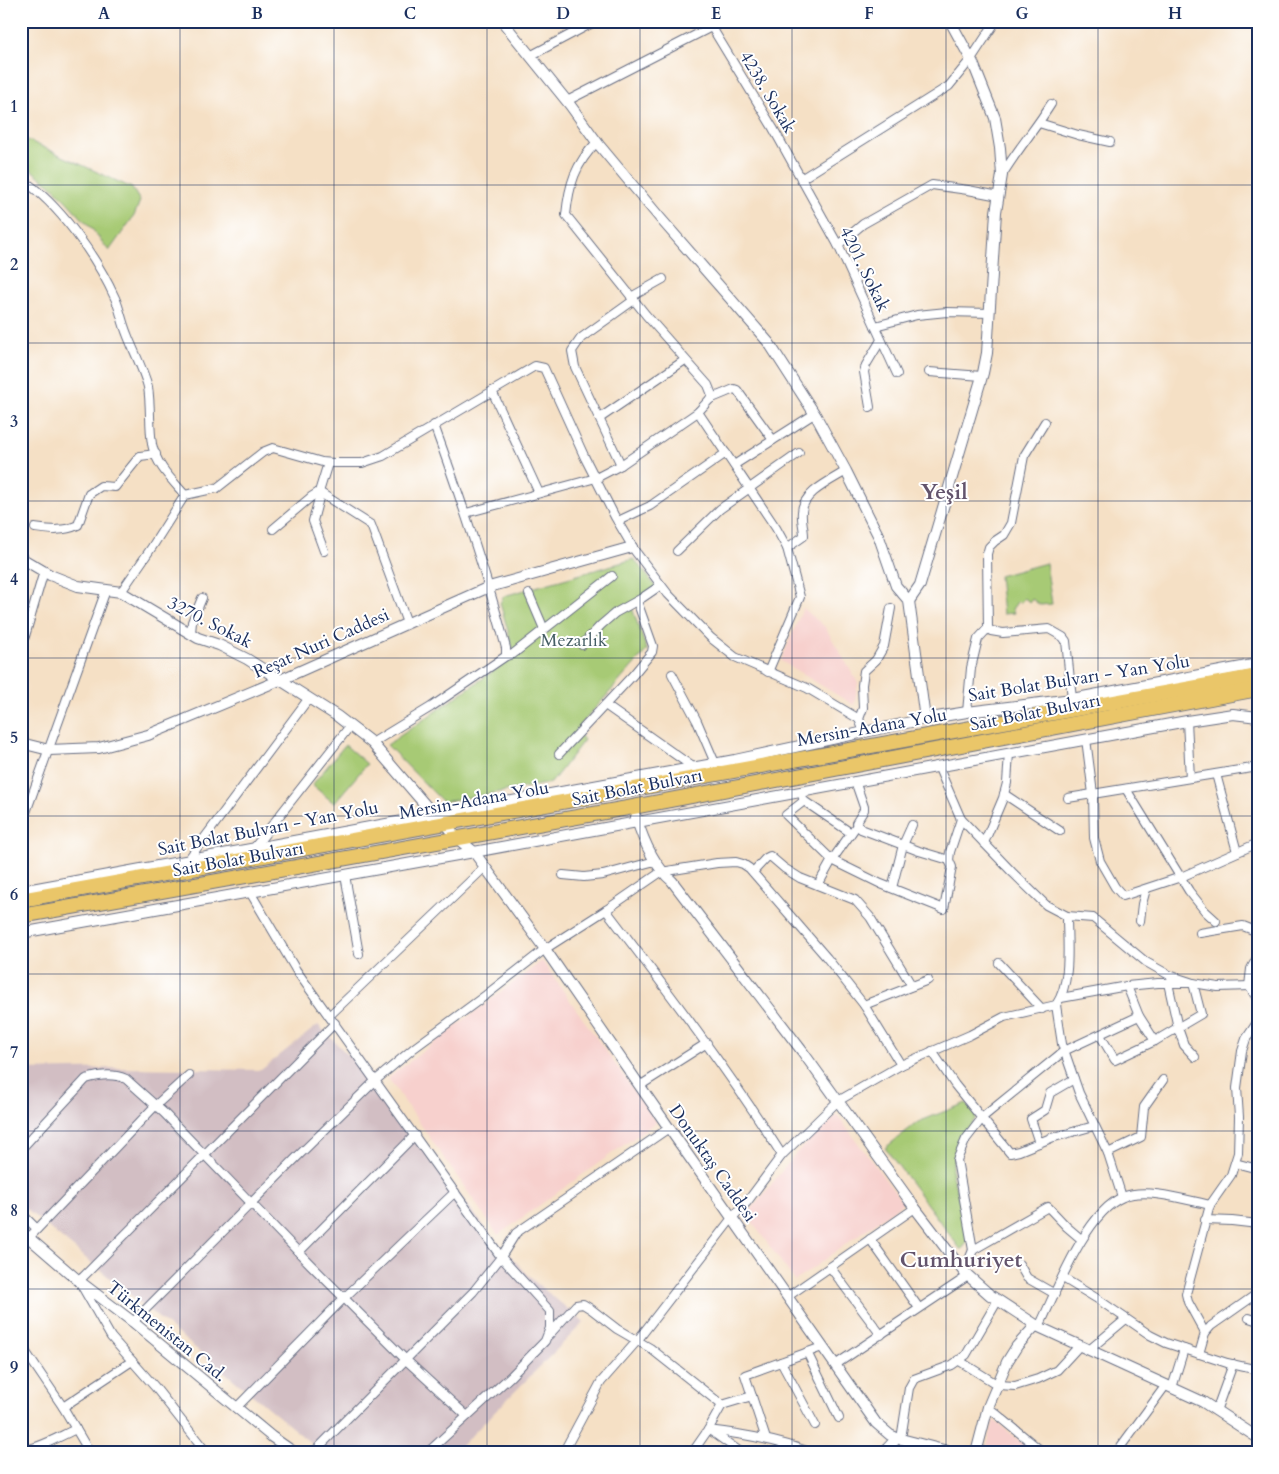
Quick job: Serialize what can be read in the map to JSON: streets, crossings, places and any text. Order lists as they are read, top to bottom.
{
  "streets": {
    "highway": ["Sait Bolat Bulvarı", "Mersin-Adana Yolu"],
    "street": [
      "4238. Sokak",
      "4201. Sokak",
      "3270. Sokak",
      "Reşat Nuri Caddesi",
      "Sait Bolat Bulvarı - Yan Yolu",
      "Donuktaş Caddesi",
      "Türkmenistan Cad."
    ]
  },
  "crossings": [
    ["4238. Sokak", "4201. Sokak"],
    ["3270. Sokak", "Reşat Nuri Caddesi"],
    ["3270. Sokak", "Sait Bolat Bulvarı - Yan Yolu"],
    ["3270. Sokak", "Sait Bolat Bulvarı"],
    ["3270. Sokak", "Mersin-Adana Yolu"],
    ["3270. Sokak", "Donuktaş Caddesi"]
  ],
  "districts": ["Yeşil", "Cumhuriyet"],
  "parks": ["Mezarlık"],
  "grid": {
    "columns": [
      "A",
      "B",
      "C",
      "D",
      "E",
      "F",
      "G",
      "H"
    ],
    "rows": [
      "1",
      "2",
      "3",
      "4",
      "5",
      "6",
      "7",
      "8",
      "9"
    ]
  }
}
